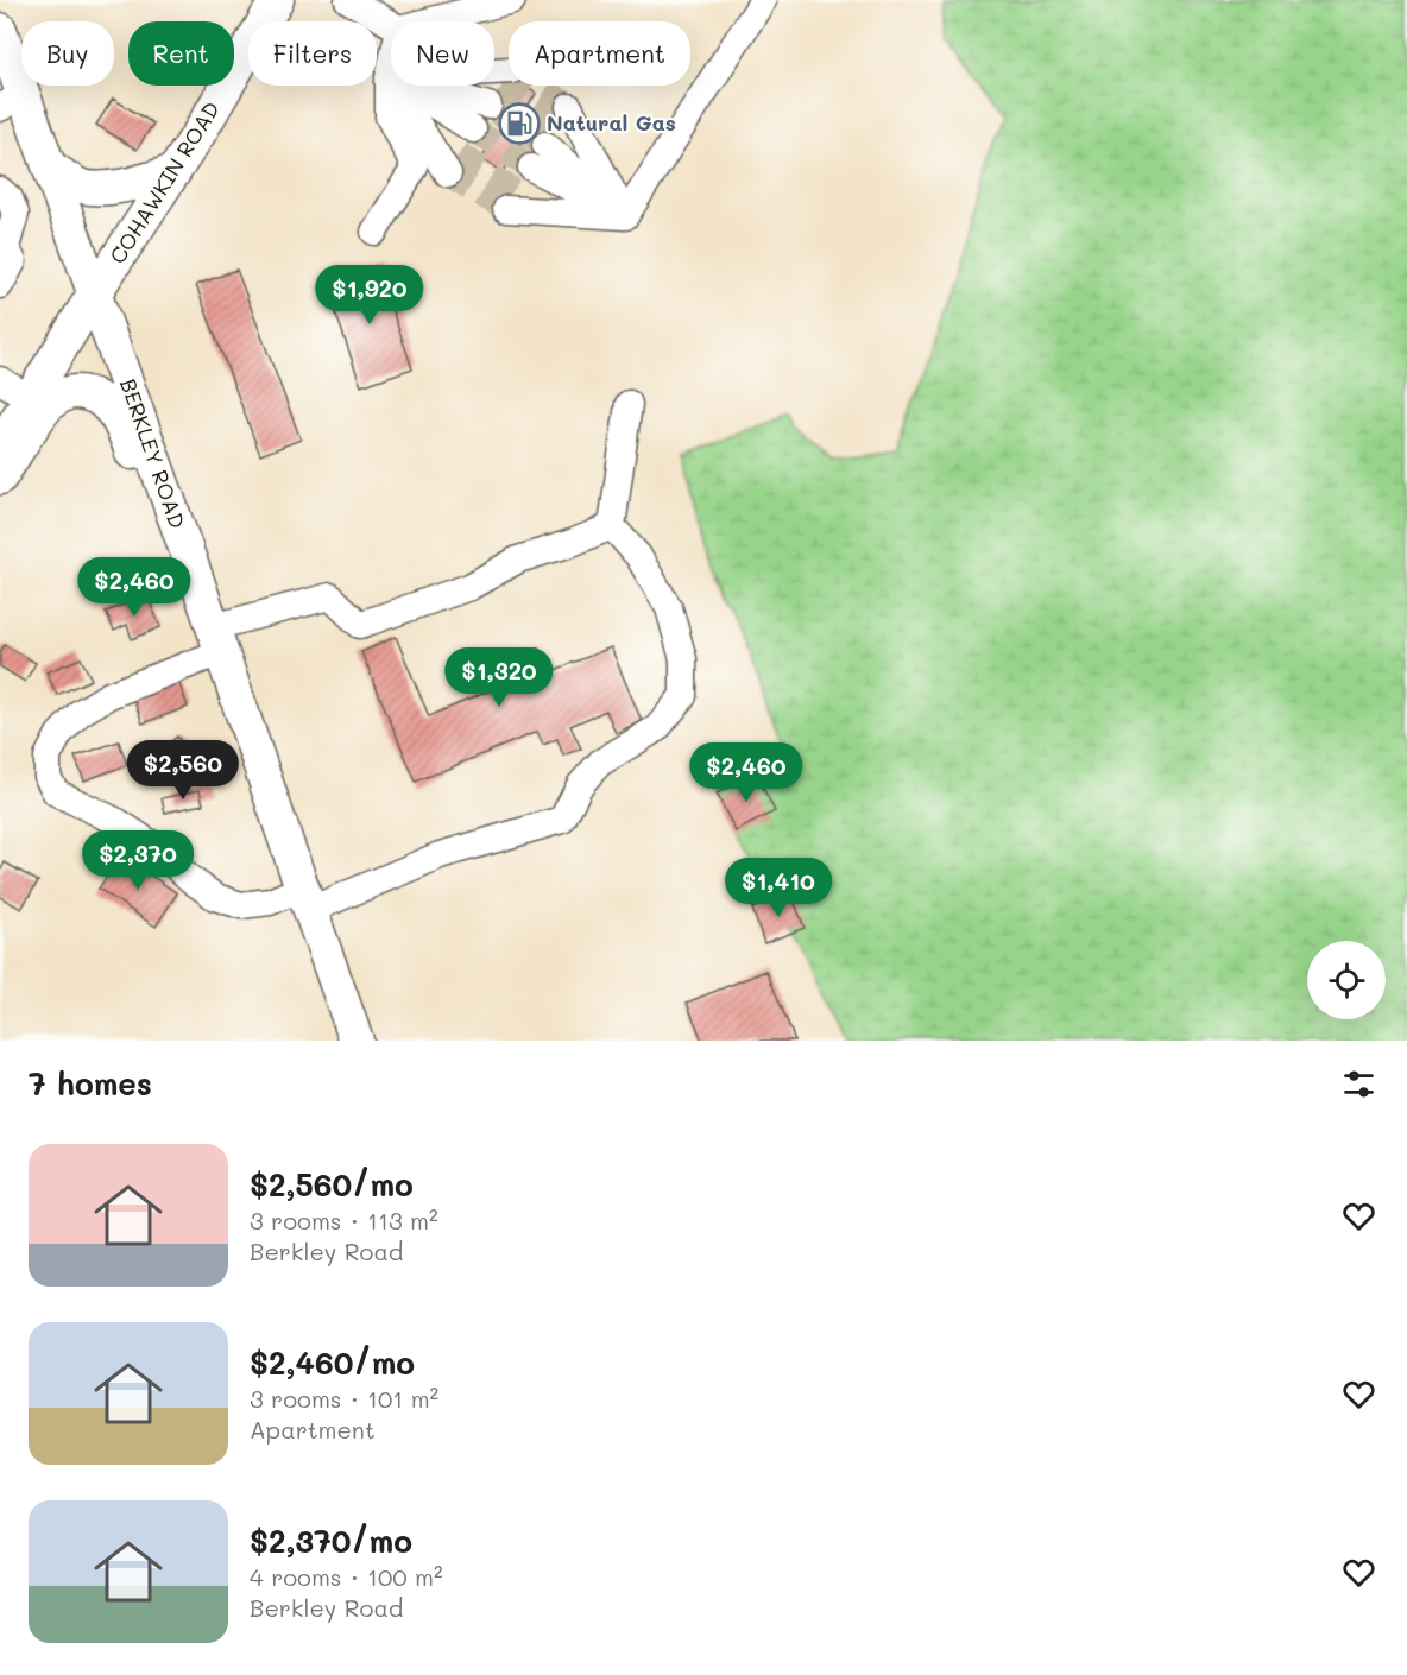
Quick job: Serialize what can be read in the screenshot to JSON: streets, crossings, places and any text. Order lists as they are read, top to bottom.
{
  "streets": {
    "main road": ["COHAWKIN ROAD", "BERKLEY ROAD"]
  },
  "crossings": [
    ["COHAWKIN ROAD", "BERKLEY ROAD"]
  ],
  "places": {
    "fuel station": ["Natural Gas"]
  },
  "page": {
    "chip": [
      "Buy",
      "Rent",
      "Filters",
      "New",
      "Apartment"
    ],
    "price": [
      "$1,920",
      "$2,460",
      "$1,320",
      "$2,560",
      "$2,460",
      "$2,370",
      "$1,410"
    ],
    "heading": "7 homes",
    "list": [
      {
        "name": "$2,560/mo",
        "note": "3 rooms · 113 m² · Berkley Road"
      },
      {
        "name": "$2,460/mo",
        "note": "3 rooms · 101 m² · Apartment"
      },
      {
        "name": "$2,370/mo",
        "note": "4 rooms · 100 m² · Berkley Road"
      }
    ]
  }
}
